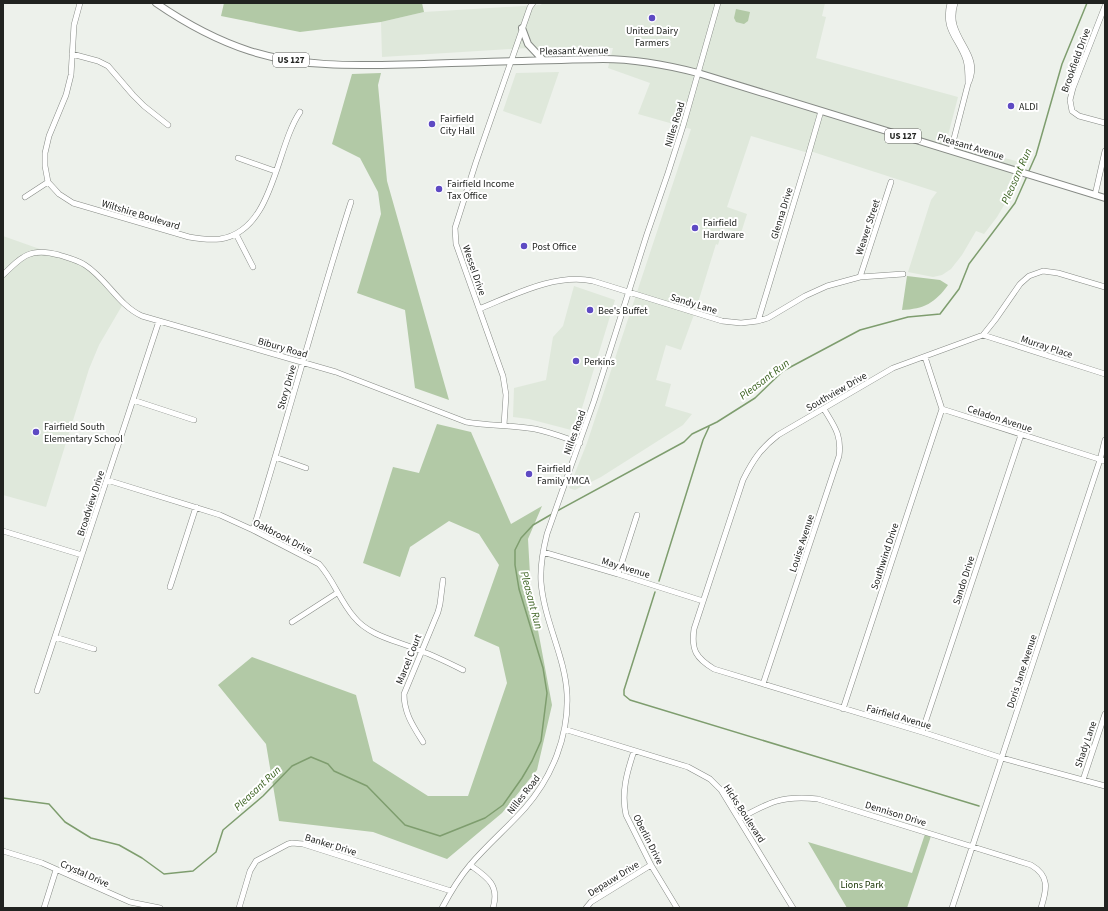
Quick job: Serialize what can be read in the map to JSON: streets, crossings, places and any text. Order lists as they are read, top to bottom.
{
  "streets": {
    "main road": ["Pleasant Avenue", "US 127"],
    "street": [
      "Brookfield Drive",
      "Nilles Road",
      "Glenna Drive",
      "Wiltshire Boulevard",
      "Weaver Street",
      "Wessel Drive",
      "Sandy Lane",
      "Murray Place",
      "Bibury Road",
      "Story Drive",
      "Southview Drive",
      "Celadon Avenue",
      "Broadview Drive",
      "Oakbrook Drive",
      "Louise Avenue",
      "Southwind Drive",
      "May Avenue",
      "Sando Drive",
      "Marcel Court",
      "Doris Jane Avenue",
      "Fairfield Avenue",
      "Shady Lane",
      "Hicks Boulevard",
      "Dennison Drive",
      "Oberlin Drive",
      "Banker Drive",
      "Crystal Drive",
      "Depauw Drive"
    ]
  },
  "crossings": [
    ["Pleasant Avenue", "Nilles Road"],
    ["Pleasant Avenue", "Glenna Drive"],
    ["Pleasant Avenue", "Wessel Drive"],
    ["Nilles Road", "Sandy Lane"],
    ["Nilles Road", "Bibury Road"],
    ["Nilles Road", "May Avenue"],
    ["Nilles Road", "Hicks Boulevard"],
    ["Nilles Road", "Banker Drive"],
    ["Glenna Drive", "Sandy Lane"],
    ["Weaver Street", "Sandy Lane"],
    ["Wessel Drive", "Sandy Lane"],
    ["Wessel Drive", "Bibury Road"],
    ["Murray Place", "Southview Drive"],
    ["Bibury Road", "Story Drive"],
    ["Bibury Road", "Broadview Drive"],
    ["Story Drive", "Oakbrook Drive"],
    ["Southview Drive", "Louise Avenue"],
    ["Southview Drive", "May Avenue"],
    ["Southview Drive", "Fairfield Avenue"],
    ["Celadon Avenue", "Southwind Drive"],
    ["Celadon Avenue", "Sando Drive"],
    ["Celadon Avenue", "Doris Jane Avenue"],
    ["Broadview Drive", "Oakbrook Drive"],
    ["Oakbrook Drive", "Marcel Court"],
    ["Louise Avenue", "Fairfield Avenue"],
    ["Southwind Drive", "Fairfield Avenue"],
    ["Sando Drive", "Fairfield Avenue"],
    ["Doris Jane Avenue", "Fairfield Avenue"],
    ["Doris Jane Avenue", "Dennison Drive"],
    ["Fairfield Avenue", "Shady Lane"],
    ["Hicks Boulevard", "Dennison Drive"],
    ["Hicks Boulevard", "Oberlin Drive"],
    ["Oberlin Drive", "Depauw Drive"]
  ],
  "water": ["Pleasant Run"],
  "parks": ["Lions Park"],
  "places": [
    "United Dairy Farmers",
    "ALDI",
    "Fairfield City Hall",
    "Fairfield Income Tax Office",
    "Fairfield Hardware",
    "Post Office",
    "Bee's Buffet",
    "Perkins",
    "Fairfield South Elementary School",
    "Fairfield Family YMCA"
  ]
}
